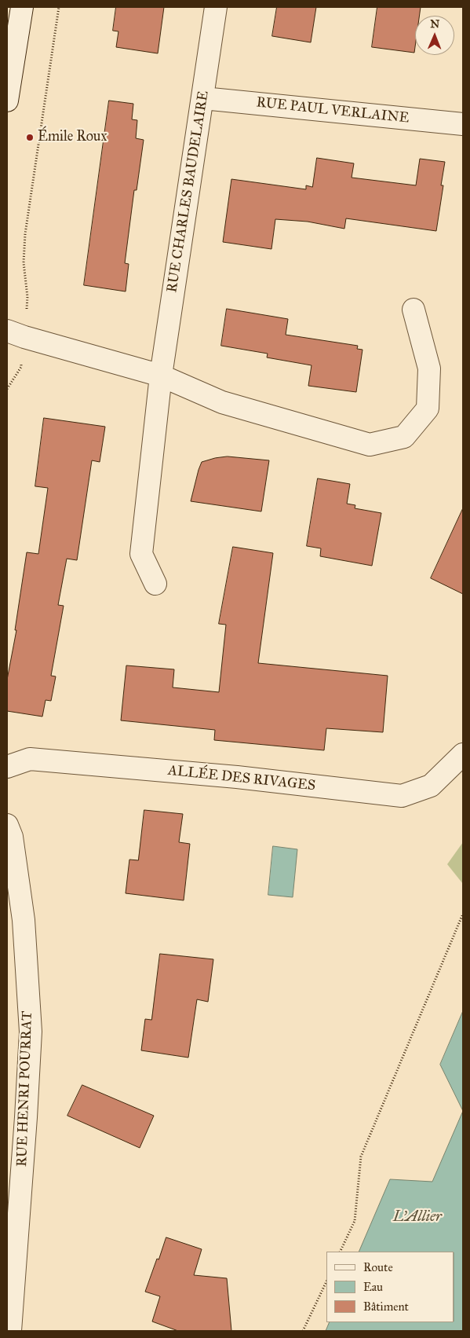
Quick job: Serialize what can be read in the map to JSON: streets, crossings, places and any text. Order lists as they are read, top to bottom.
{
  "streets": {
    "street": [
      "RUE PAUL VERLAINE",
      "RUE CHARLES BAUDELAIRE",
      "ALLÉE DES RIVAGES",
      "RUE HENRI POURRAT"
    ]
  },
  "crossings": [
    ["RUE PAUL VERLAINE", "RUE CHARLES BAUDELAIRE"]
  ],
  "water": ["L'Allier"],
  "places": ["Émile Roux"],
  "legend": ["Route", "Eau", "Bâtiment"],
  "north": "top"
}
